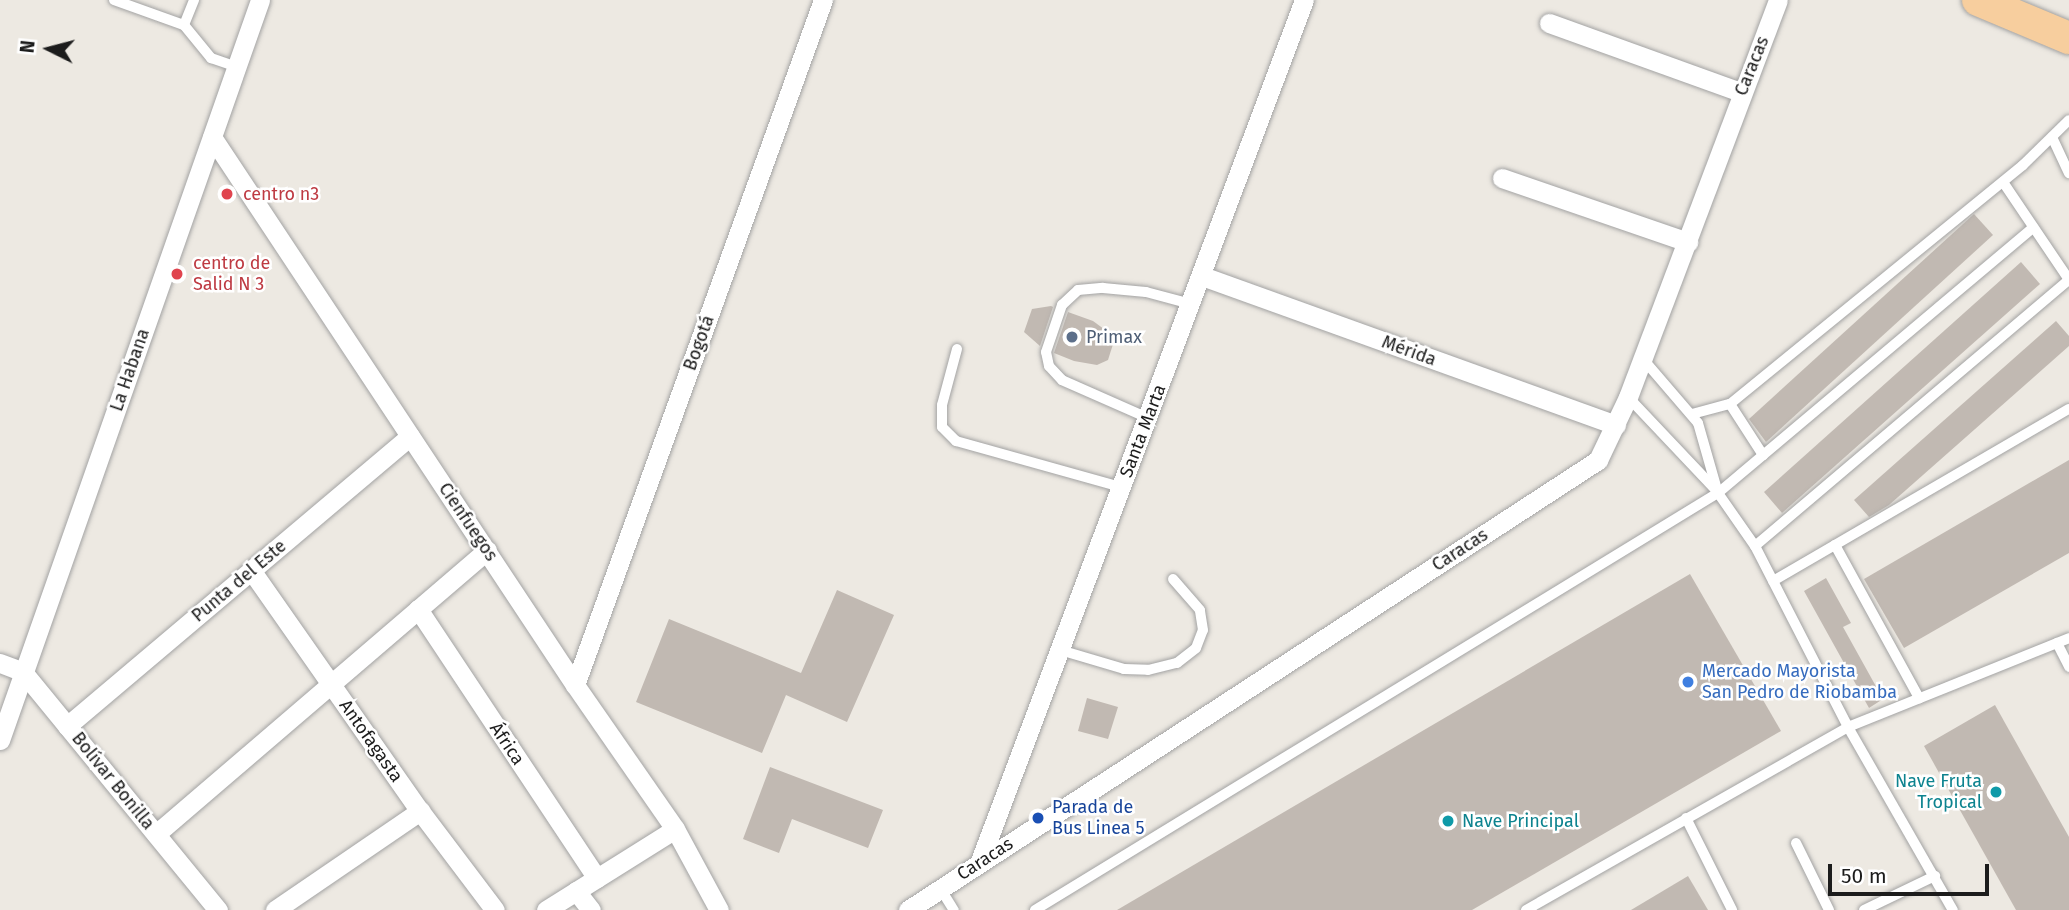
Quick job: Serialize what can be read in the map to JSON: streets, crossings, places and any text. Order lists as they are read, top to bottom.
{
  "streets": {
    "street": [
      "Caracas",
      "Bogotá",
      "Mérida",
      "La Habana",
      "Santa Marta",
      "Cienfuegos",
      "Punta del Este",
      "Antofagasta",
      "África",
      "Bolívar Bonilla"
    ]
  },
  "crossings": [
    ["Caracas", "Mérida"],
    ["Caracas", "Santa Marta"],
    ["Bogotá", "Cienfuegos"],
    ["Mérida", "Santa Marta"],
    ["La Habana", "Cienfuegos"],
    ["La Habana", "Bolívar Bonilla"],
    ["Cienfuegos", "Punta del Este"],
    ["Punta del Este", "Antofagasta"],
    ["Punta del Este", "Bolívar Bonilla"]
  ],
  "places": [
    "centro n3",
    "centro de Salid N 3",
    "Primax",
    "Mercado Mayorista San Pedro de Riobamba",
    "Nave Fruta Tropical",
    "Parada de Bus Linea 5",
    "Nave Principal"
  ],
  "scale_bar": "50 m",
  "north": "left"
}
